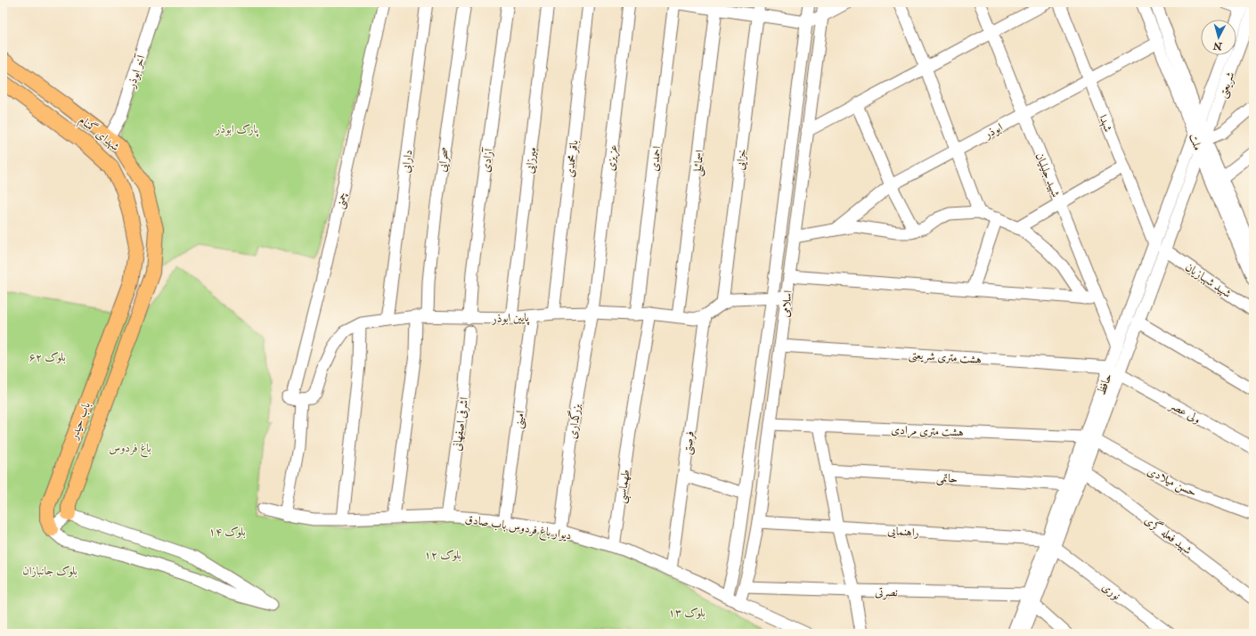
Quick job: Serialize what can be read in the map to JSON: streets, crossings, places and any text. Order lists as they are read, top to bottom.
{
  "streets": {
    "main road": ["شهدای گمنام", "باب حیدر"],
    "street": [
      "آخر ابوذر",
      "شریعتی",
      "شهدا",
      "ابوذر",
      "ملت",
      "عزیزی",
      "باقر محمدی",
      "احمدی",
      "صحرایی",
      "خزایی",
      "آزادی",
      "میرزایی",
      "دارابی",
      "اسمائیلی",
      "شهید جلیلیان",
      "چمنی",
      "شهید شهبازیان",
      "اسلامی",
      "پایین ابوذر",
      "هشت متری شریعتی",
      "حافظ",
      "ولی عصر",
      "امینی",
      "بزرگداری",
      "اشرفی اصفهانی",
      "هشت متری مرادی",
      "فرصتی",
      "حاتمی",
      "حسن میلادی",
      "طهماسبی",
      "دیوار باغ فردوس باب صادق",
      "راهنمایی",
      "شهید فعله گری",
      "نوری",
      "نصرتی"
    ]
  },
  "crossings": [
    ["آخر ابوذر", "شهدای گمنام"],
    ["شریعتی", "ملت"],
    ["شریعتی", "حافظ"],
    ["شهدا", "ابوذر"],
    ["شهدا", "حافظ"],
    ["ابوذر", "ملت"],
    ["ابوذر", "شهید جلیلیان"],
    ["شهدای گمنام", "باب حیدر"],
    ["ملت", "حافظ"],
    ["عزیزی", "پایین ابوذر"],
    ["عزیزی", "بزرگداری"],
    ["باقر محمدی", "پایین ابوذر"],
    ["احمدی", "پایین ابوذر"],
    ["صحرایی", "پایین ابوذر"],
    ["صحرایی", "دیوار باغ فردوس باب صادق"],
    ["خزایی", "پایین ابوذر"],
    ["آزادی", "پایین ابوذر"],
    ["میرزایی", "پایین ابوذر"],
    ["دارابی", "پایین ابوذر"],
    ["اسمائیلی", "پایین ابوذر"],
    ["شهید جلیلیان", "حافظ"],
    ["چمنی", "پایین ابوذر"],
    ["چمنی", "دیوار باغ فردوس باب صادق"],
    ["شهید شهبازیان", "حافظ"],
    ["اسلامی", "پایین ابوذر"],
    ["اسلامی", "هشت متری شریعتی"],
    ["اسلامی", "هشت متری مرادی"],
    ["اسلامی", "دیوار باغ فردوس باب صادق"],
    ["اسلامی", "راهنمایی"],
    ["اسلامی", "نصرتی"],
    ["پایین ابوذر", "امینی"],
    ["پایین ابوذر", "بزرگداری"],
    ["پایین ابوذر", "فرصتی"],
    ["پایین ابوذر", "طهماسبی"],
    ["هشت متری شریعتی", "حافظ"],
    ["هشت متری شریعتی", "ولی عصر"],
    ["حافظ", "ولی عصر"],
    ["حافظ", "هشت متری مرادی"],
    ["حافظ", "حاتمی"],
    ["حافظ", "حسن میلادی"],
    ["حافظ", "راهنمایی"],
    ["حافظ", "شهید فعله گری"],
    ["حافظ", "نوری"],
    ["حافظ", "نصرتی"],
    ["امینی", "دیوار باغ فردوس باب صادق"],
    ["بزرگداری", "دیوار باغ فردوس باب صادق"],
    ["اشرفی اصفهانی", "دیوار باغ فردوس باب صادق"],
    ["هشت متری مرادی", "حسن میلادی"],
    ["فرصتی", "دیوار باغ فردوس باب صادق"],
    ["طهماسبی", "دیوار باغ فردوس باب صادق"],
    ["راهنمایی", "نوری"]
  ],
  "parks": [
    "پارک ابوذر",
    "بلوک ۶۲",
    "باغ فردوس",
    "بلوک ۱۴",
    "بلوک ۱۲",
    "بلوک جانبازان",
    "بلوک ۱۳"
  ],
  "north": "bottom"
}
